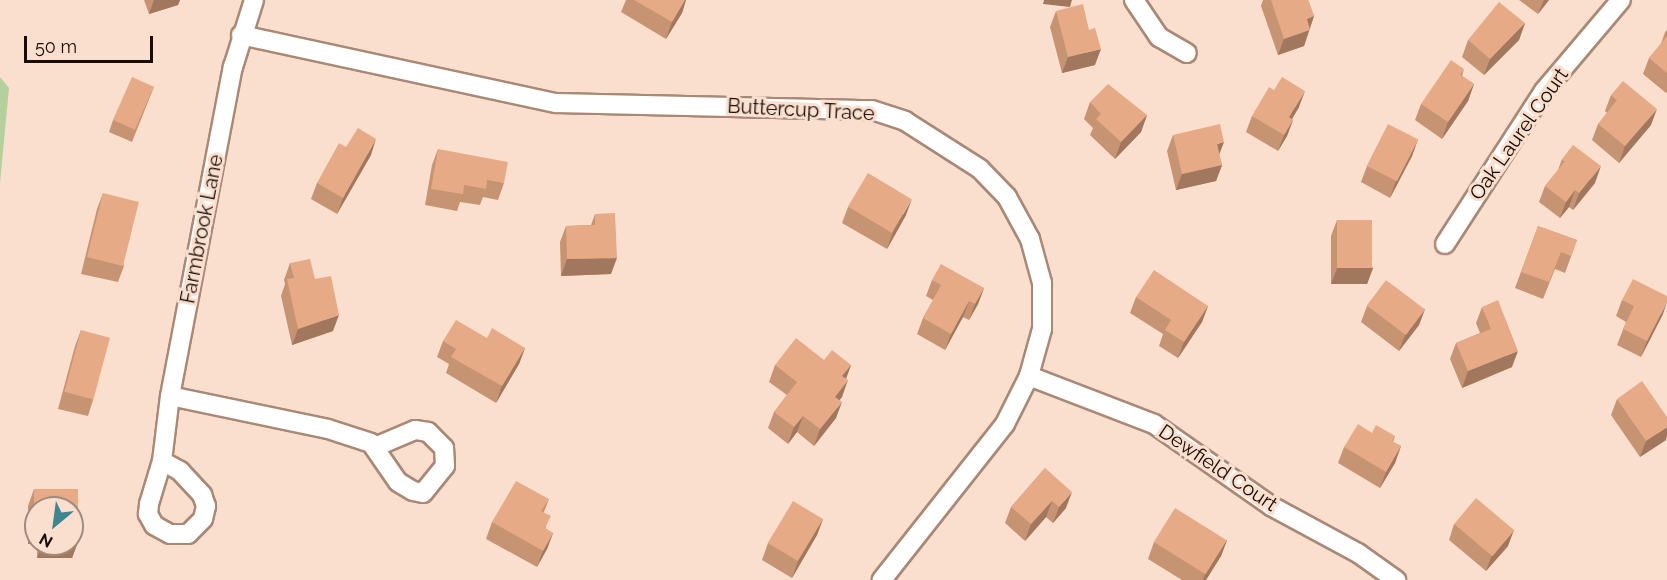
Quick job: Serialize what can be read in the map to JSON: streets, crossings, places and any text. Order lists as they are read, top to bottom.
{
  "streets": {
    "street": [
      "Buttercup Trace",
      "Oak Laurel Court",
      "Farmbrook Lane",
      "Dewfield Court"
    ]
  },
  "crossings": [
    ["Buttercup Trace", "Farmbrook Lane"],
    ["Buttercup Trace", "Dewfield Court"]
  ],
  "scale_bar": "50 m",
  "north": "bottom left"
}
